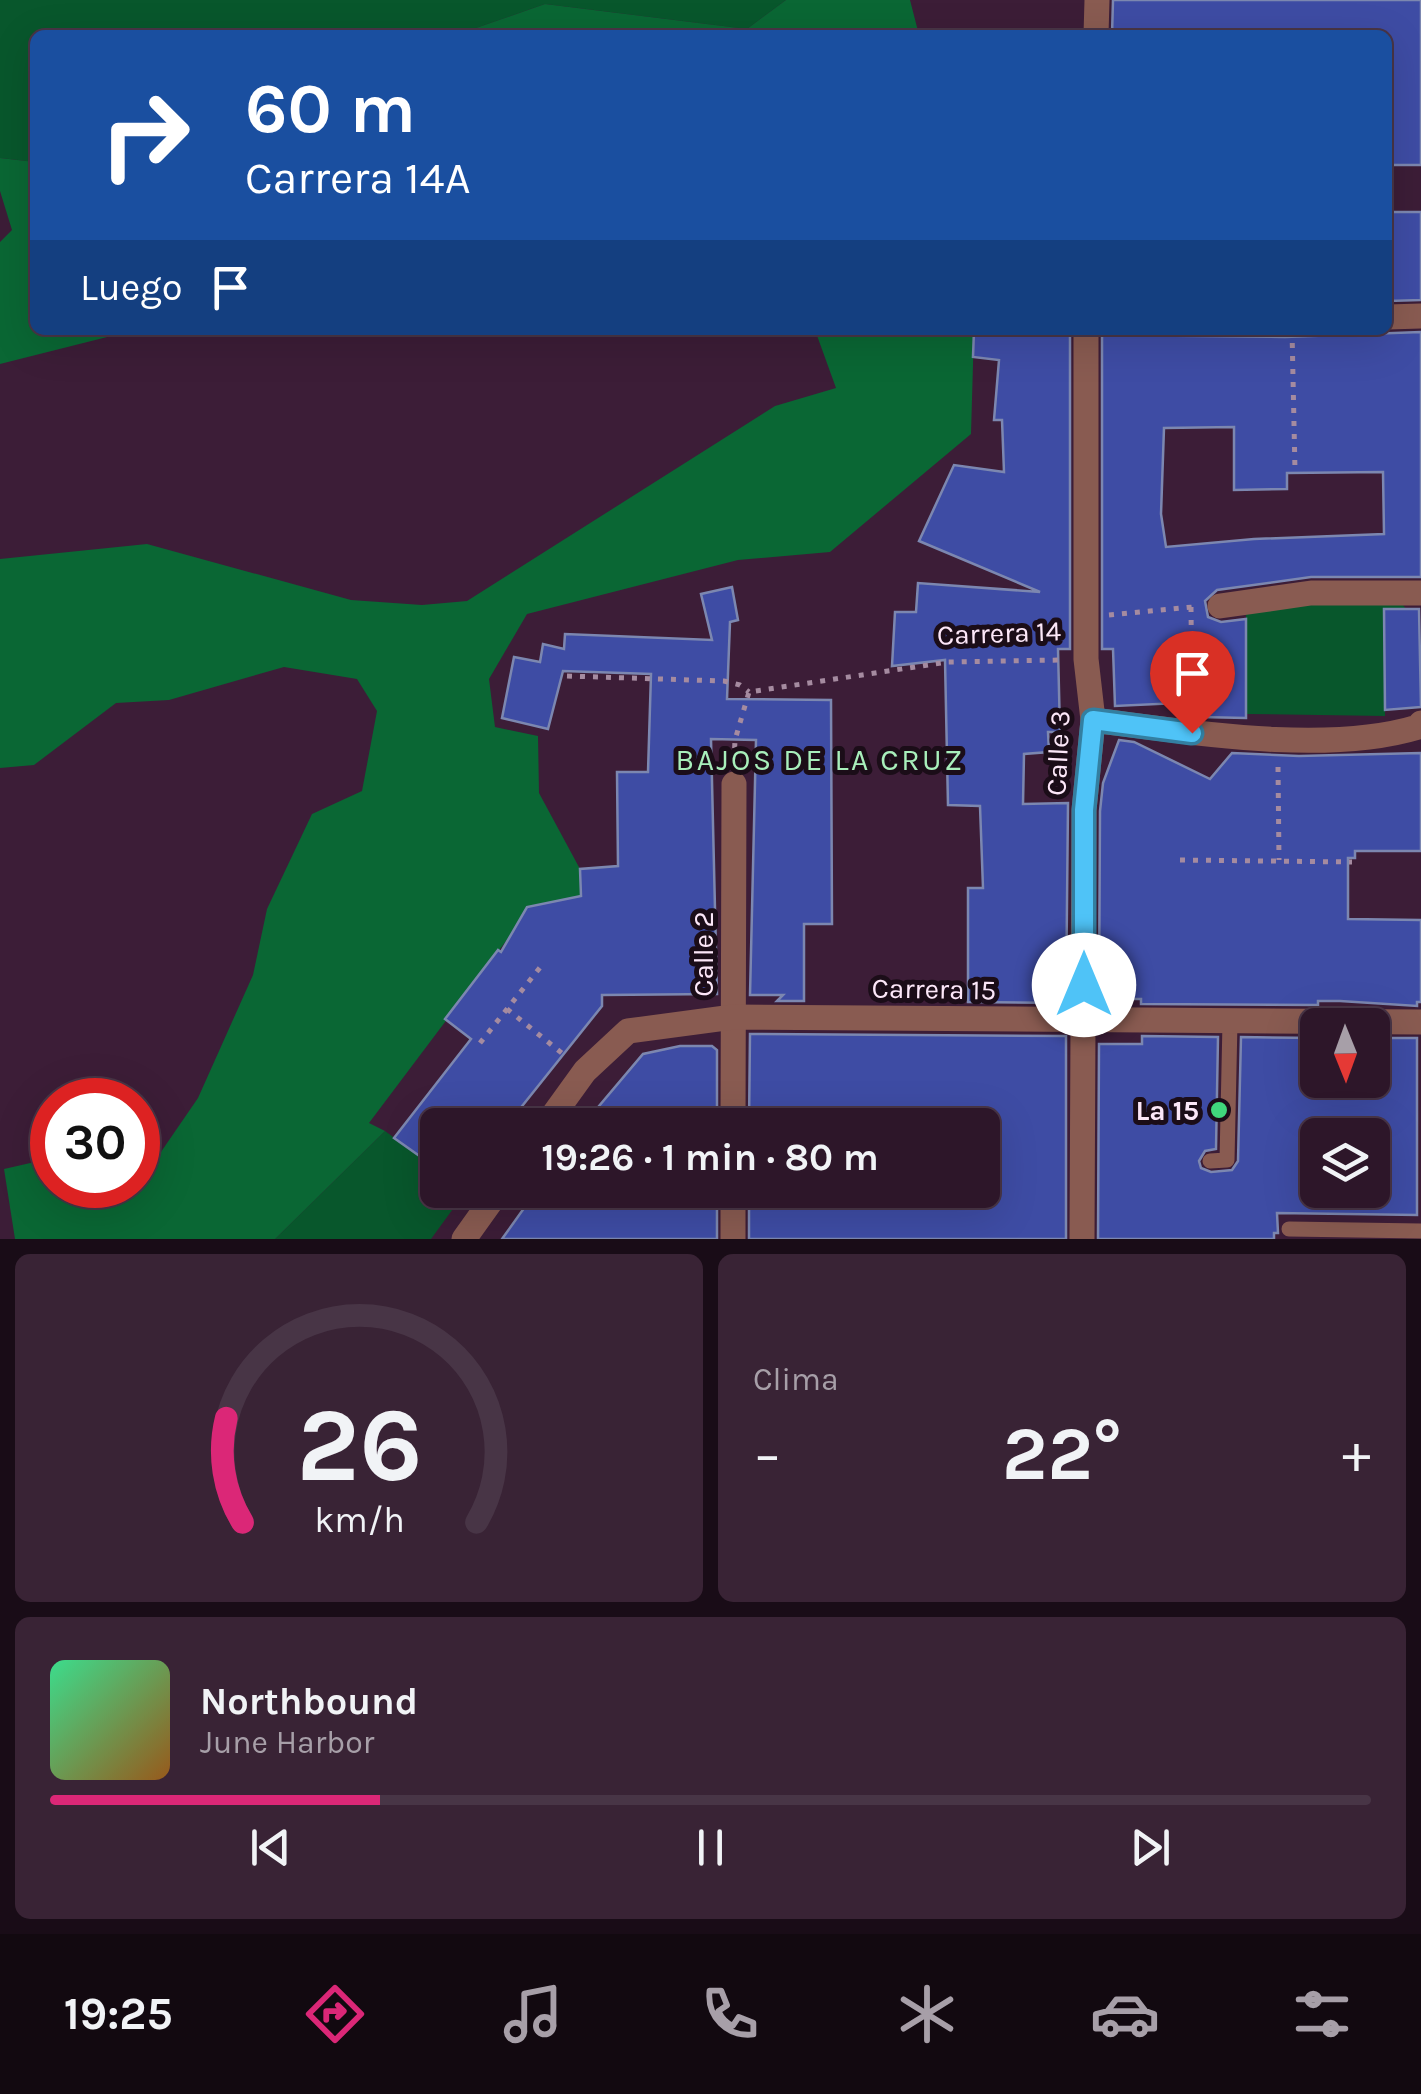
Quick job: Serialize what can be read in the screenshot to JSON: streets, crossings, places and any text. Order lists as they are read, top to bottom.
{
  "streets": {
    "street": ["Calle 3", "Calle 2", "Carrera 15"],
    "path": ["Carrera 14"]
  },
  "crossings": [
    ["Carrera 14", "Calle 3"],
    ["Calle 3", "Carrera 15"],
    ["Calle 2", "Carrera 15"]
  ],
  "districts": ["BAJOS DE LA CRUZ"],
  "places": ["La 15"],
  "north": "bottom",
  "page": {
    "turn": ["60 m", "Carrera 14A"],
    "then": "Luego",
    "limit": "30",
    "trip": "19:26 · 1 min · 80 m",
    "tile": "Clima",
    "heat": ["−", "22°", "+"],
    "song": ["Northbound", "June Harbor"],
    "tabs": "19:25",
    "gauge": ["26", "km/h"]
  }
}
